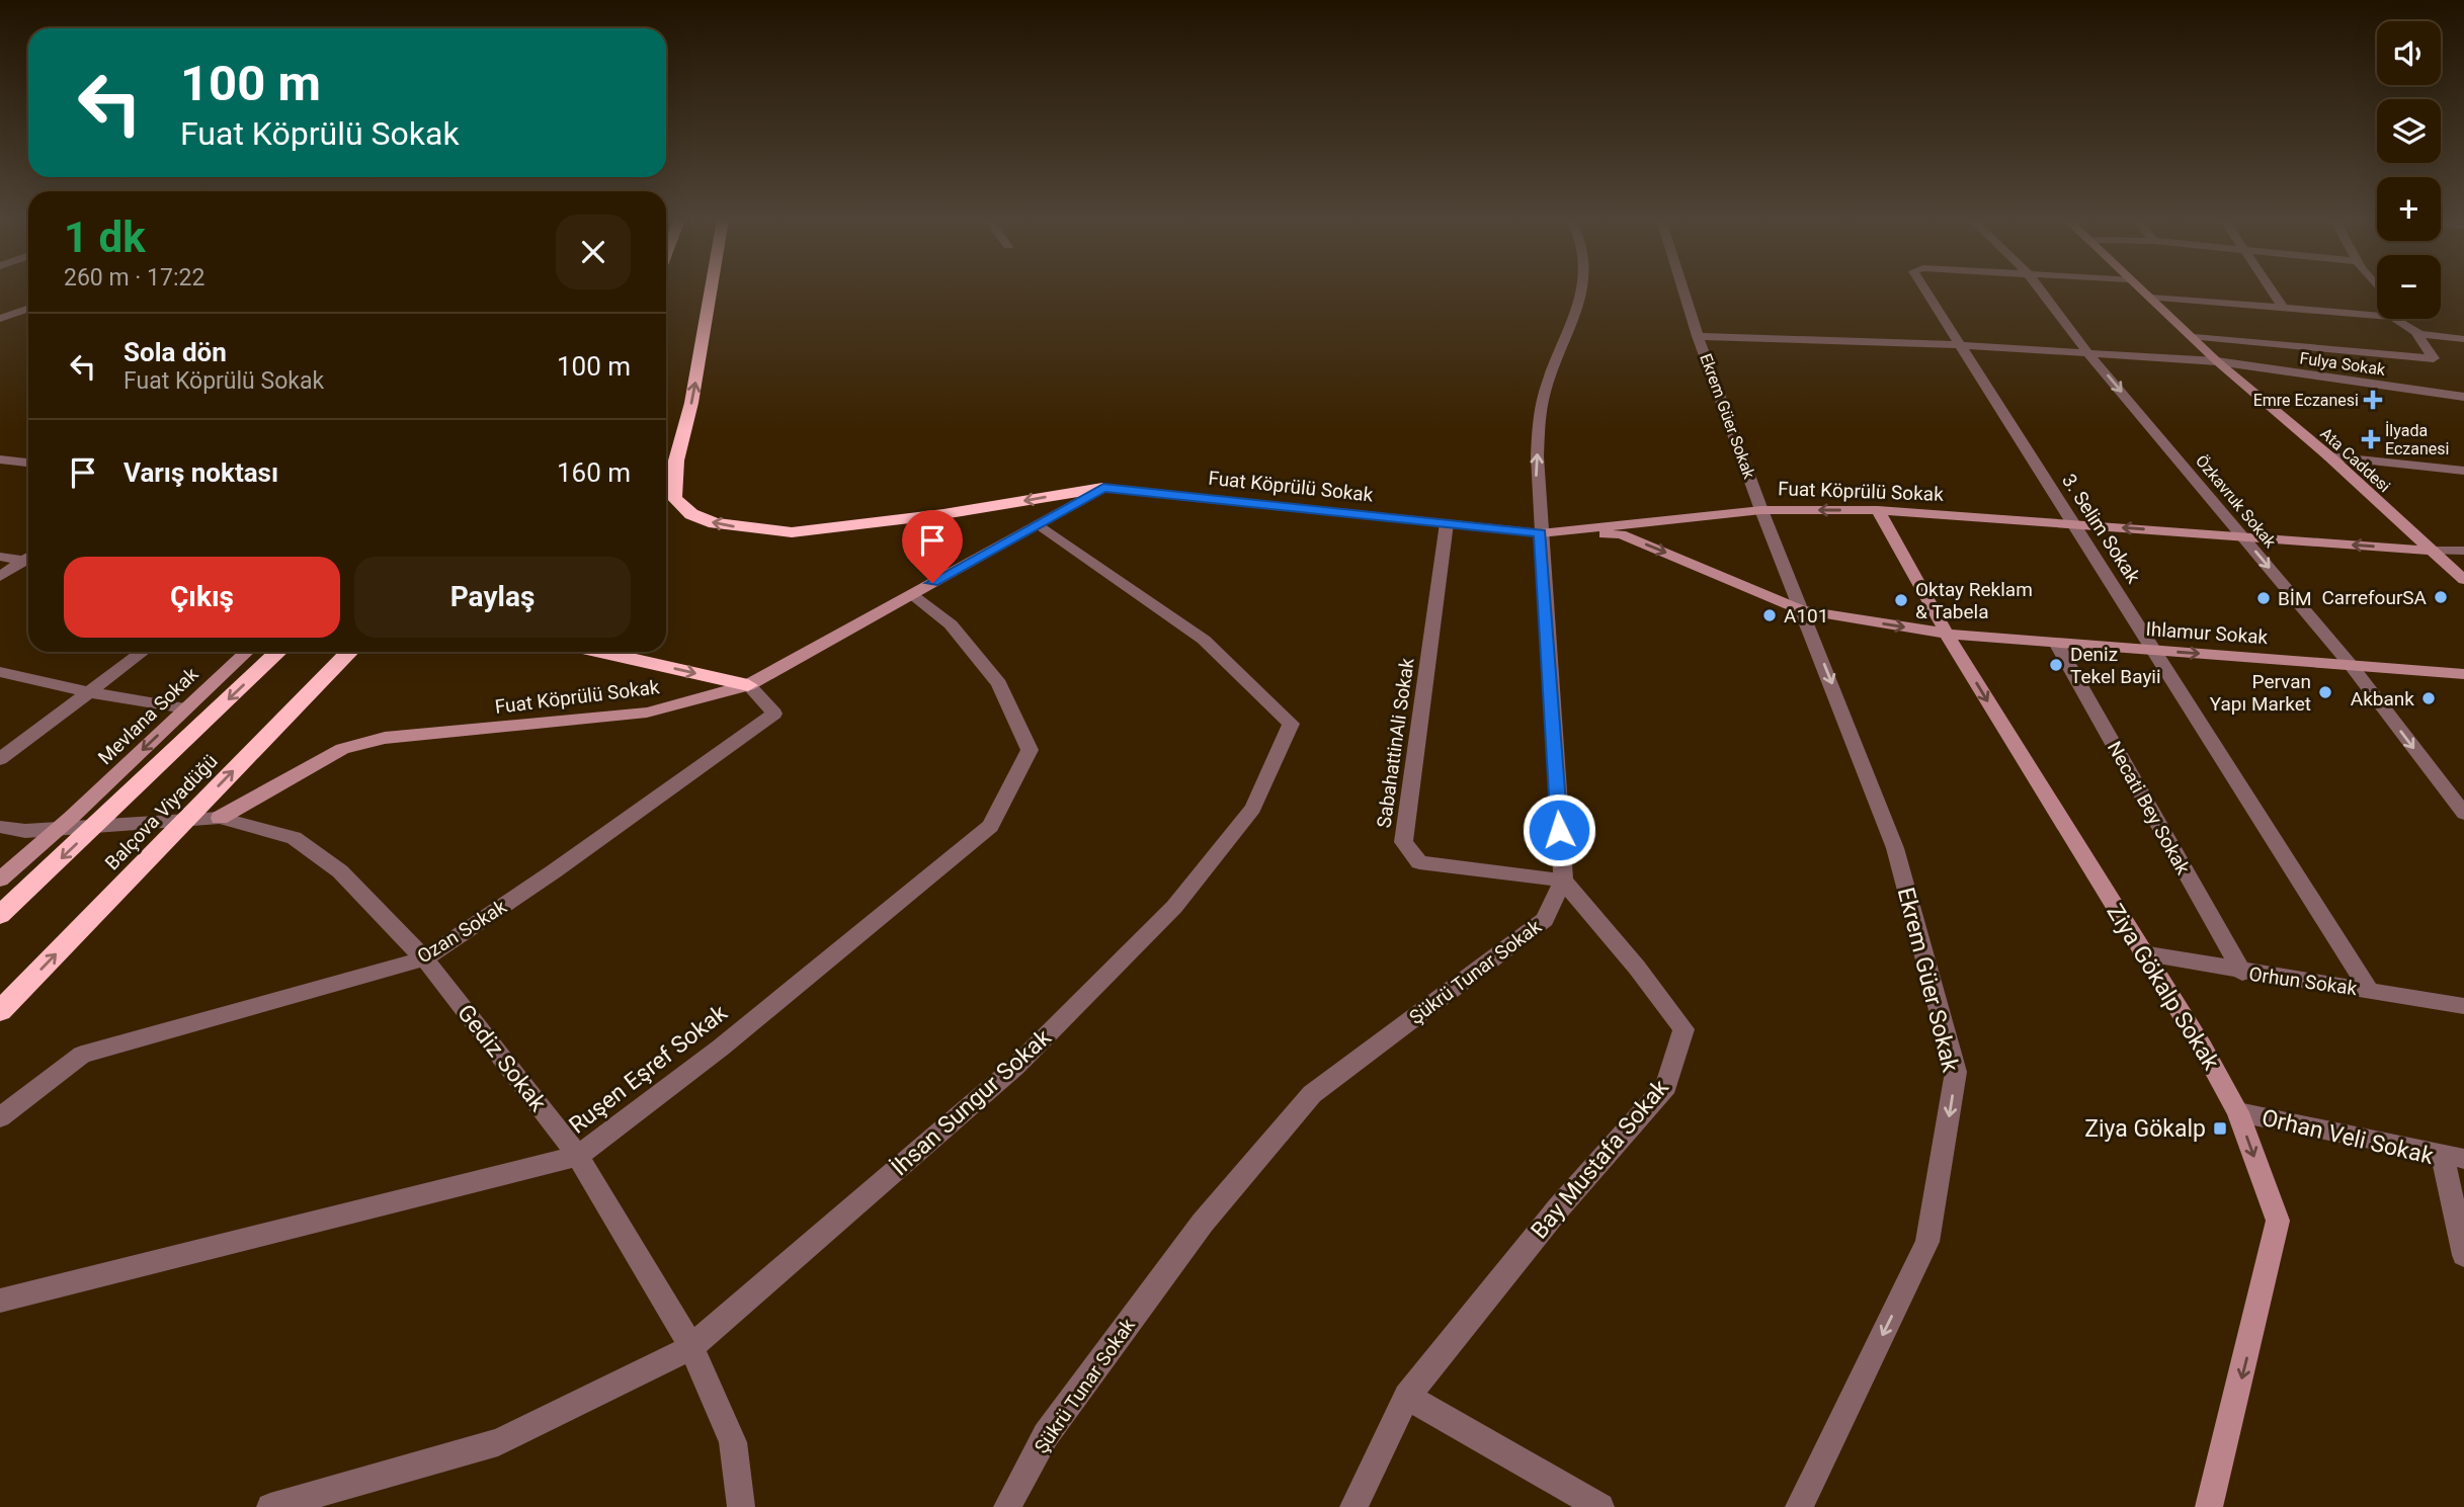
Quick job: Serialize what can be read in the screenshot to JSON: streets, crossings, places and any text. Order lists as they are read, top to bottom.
{
  "streets": {
    "highway": ["Balçova Viyadüğü"],
    "main road": [
      "Ata Caddesi",
      "Fuat Köprülü Sokak",
      "Ihlamur Sokak",
      "Mevlana Sokak",
      "Ziya Gökalp Sokak"
    ],
    "street": [
      "Fulya Sokak",
      "Ekrem Güer Sokak",
      "Özkavruk Sokak",
      "3. Selim Sokak",
      "SabahattinAli Sokak",
      "Necati Bey Sokak",
      "Ozan Sokak",
      "Şükrü Tunar Sokak",
      "Orhun Sokak",
      "Gediz Sokak",
      "Ruşen Eşref Sokak",
      "İhsan Sungur Sokak",
      "Orhan Veli Sokak",
      "Bay Mustafa Sokak"
    ]
  },
  "crossings": [
    ["Fulya Sokak", "Ekrem Güer Sokak"],
    ["Fulya Sokak", "Ata Caddesi"],
    ["Fulya Sokak", "Özkavruk Sokak"],
    ["Fulya Sokak", "3. Selim Sokak"],
    ["Ekrem Güer Sokak", "Fuat Köprülü Sokak"],
    ["Ekrem Güer Sokak", "Ihlamur Sokak"],
    ["Ata Caddesi", "Fuat Köprülü Sokak"],
    ["Fuat Köprülü Sokak", "Özkavruk Sokak"],
    ["Fuat Köprülü Sokak", "3. Selim Sokak"],
    ["Fuat Köprülü Sokak", "SabahattinAli Sokak"],
    ["Fuat Köprülü Sokak", "Ozan Sokak"],
    ["Fuat Köprülü Sokak", "Şükrü Tunar Sokak"],
    ["Fuat Köprülü Sokak", "Ziya Gökalp Sokak"],
    ["Fuat Köprülü Sokak", "Gediz Sokak"],
    ["Fuat Köprülü Sokak", "Ruşen Eşref Sokak"],
    ["Fuat Köprülü Sokak", "İhsan Sungur Sokak"],
    ["Özkavruk Sokak", "Ihlamur Sokak"],
    ["3. Selim Sokak", "Ihlamur Sokak"],
    ["3. Selim Sokak", "Orhun Sokak"],
    ["Ihlamur Sokak", "Necati Bey Sokak"],
    ["Ihlamur Sokak", "Ziya Gökalp Sokak"],
    ["SabahattinAli Sokak", "Şükrü Tunar Sokak"],
    ["SabahattinAli Sokak", "Bay Mustafa Sokak"],
    ["Necati Bey Sokak", "Orhun Sokak"],
    ["Ozan Sokak", "Gediz Sokak"],
    ["Şükrü Tunar Sokak", "Bay Mustafa Sokak"],
    ["Orhun Sokak", "Ziya Gökalp Sokak"],
    ["Ziya Gökalp Sokak", "Orhan Veli Sokak"],
    ["Gediz Sokak", "Ruşen Eşref Sokak"],
    ["Gediz Sokak", "İhsan Sungur Sokak"]
  ],
  "one_way": [
    "Ekrem Güer Sokak",
    "Özkavruk Sokak",
    "Ihlamur Sokak",
    "Mevlana Sokak",
    "Ziya Gökalp Sokak"
  ],
  "places": {
    "health": ["Emre Eczanesi", "İlyada Eczanesi"],
    "other": [
      "CarrefourSA",
      "BİM",
      "Oktay Reklam & Tabela",
      "A101",
      "Deniz Tekel Bayii",
      "Pervan Yapı Market",
      "Akbank"
    ],
    "transit": ["Ziya Gökalp"]
  },
  "page": {
    "map_buttons": ["+", "−"],
    "turn": ["100 m", "Fuat Köprülü Sokak"],
    "heading": ["1 dk", "260 m · 17:22"],
    "list": [
      {
        "name": "Sola dön",
        "note": "Fuat Köprülü Sokak",
        "value": "100 m"
      },
      {
        "name": "Varış noktası",
        "value": "160 m"
      }
    ],
    "buttons": ["Çıkış", "Paylaş"]
  }
}
